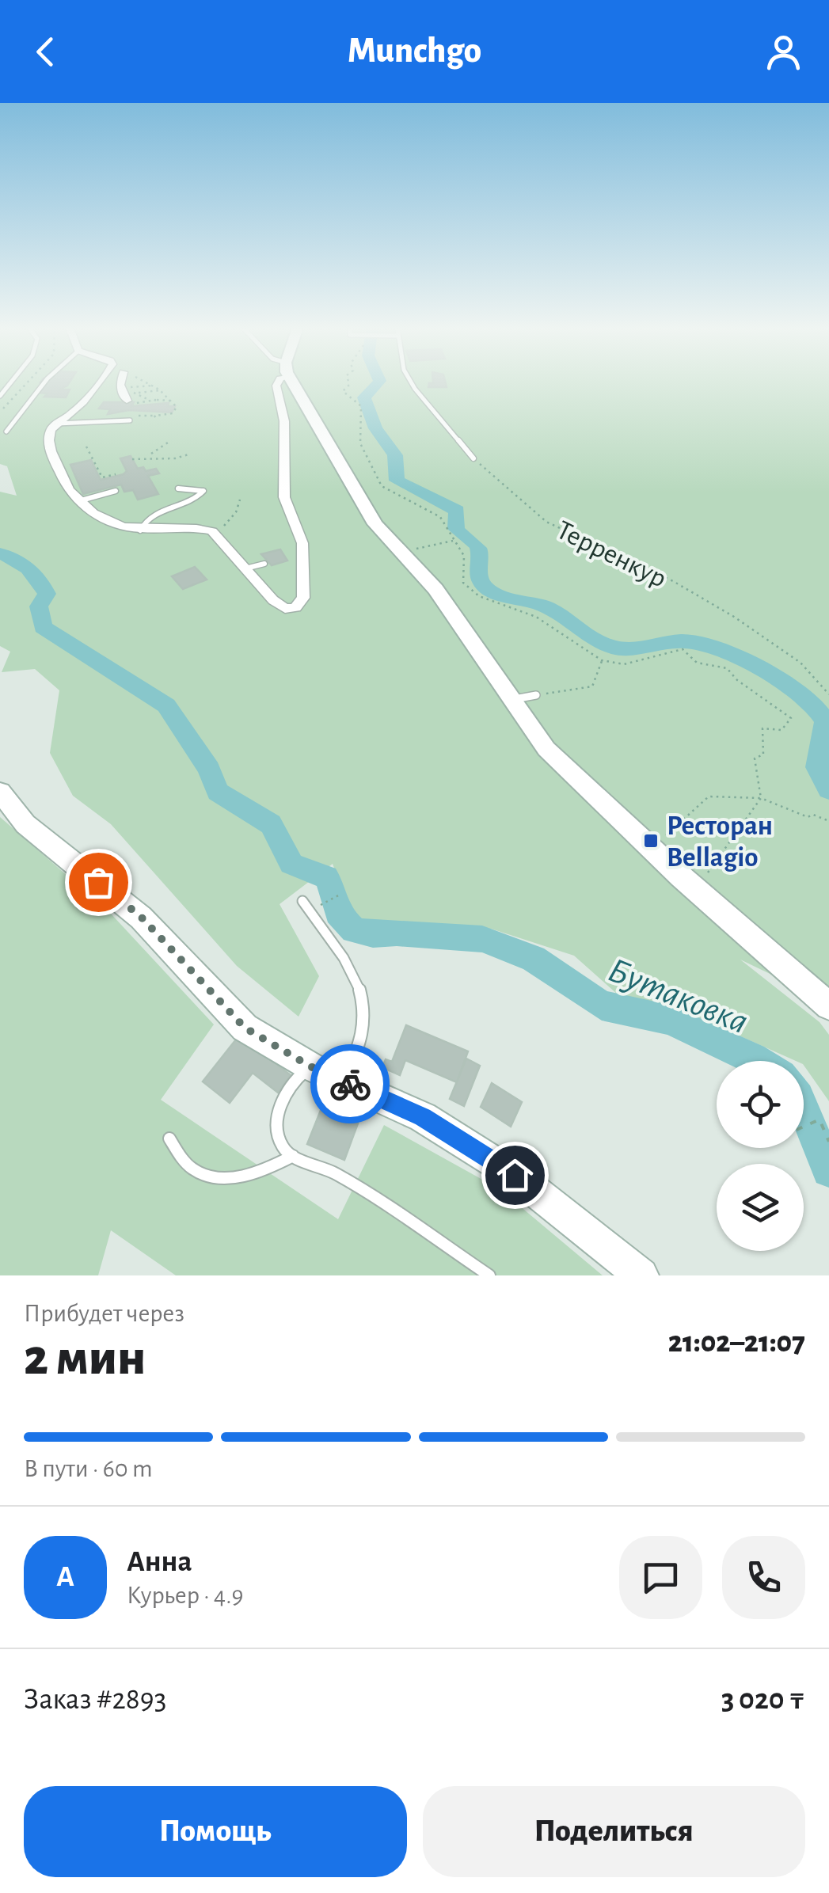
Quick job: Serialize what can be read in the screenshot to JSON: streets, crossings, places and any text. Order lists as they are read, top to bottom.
{
  "streets": {
    "path": ["Терренкур"]
  },
  "water": ["Бутаковка"],
  "places": {
    "transit": ["Ресторан Bellagio"]
  },
  "page": {
    "header": "Munchgo",
    "heading": ["2 мин", "Прибудет через", "21:02–21:07"],
    "panel": [
      "Анна",
      "Курьер · 4.9",
      "Заказ #2893",
      "3 020 ₸"
    ],
    "bar": "В пути · 60 m",
    "round": "А",
    "buttons": ["Помощь", "Поделиться"]
  }
}
